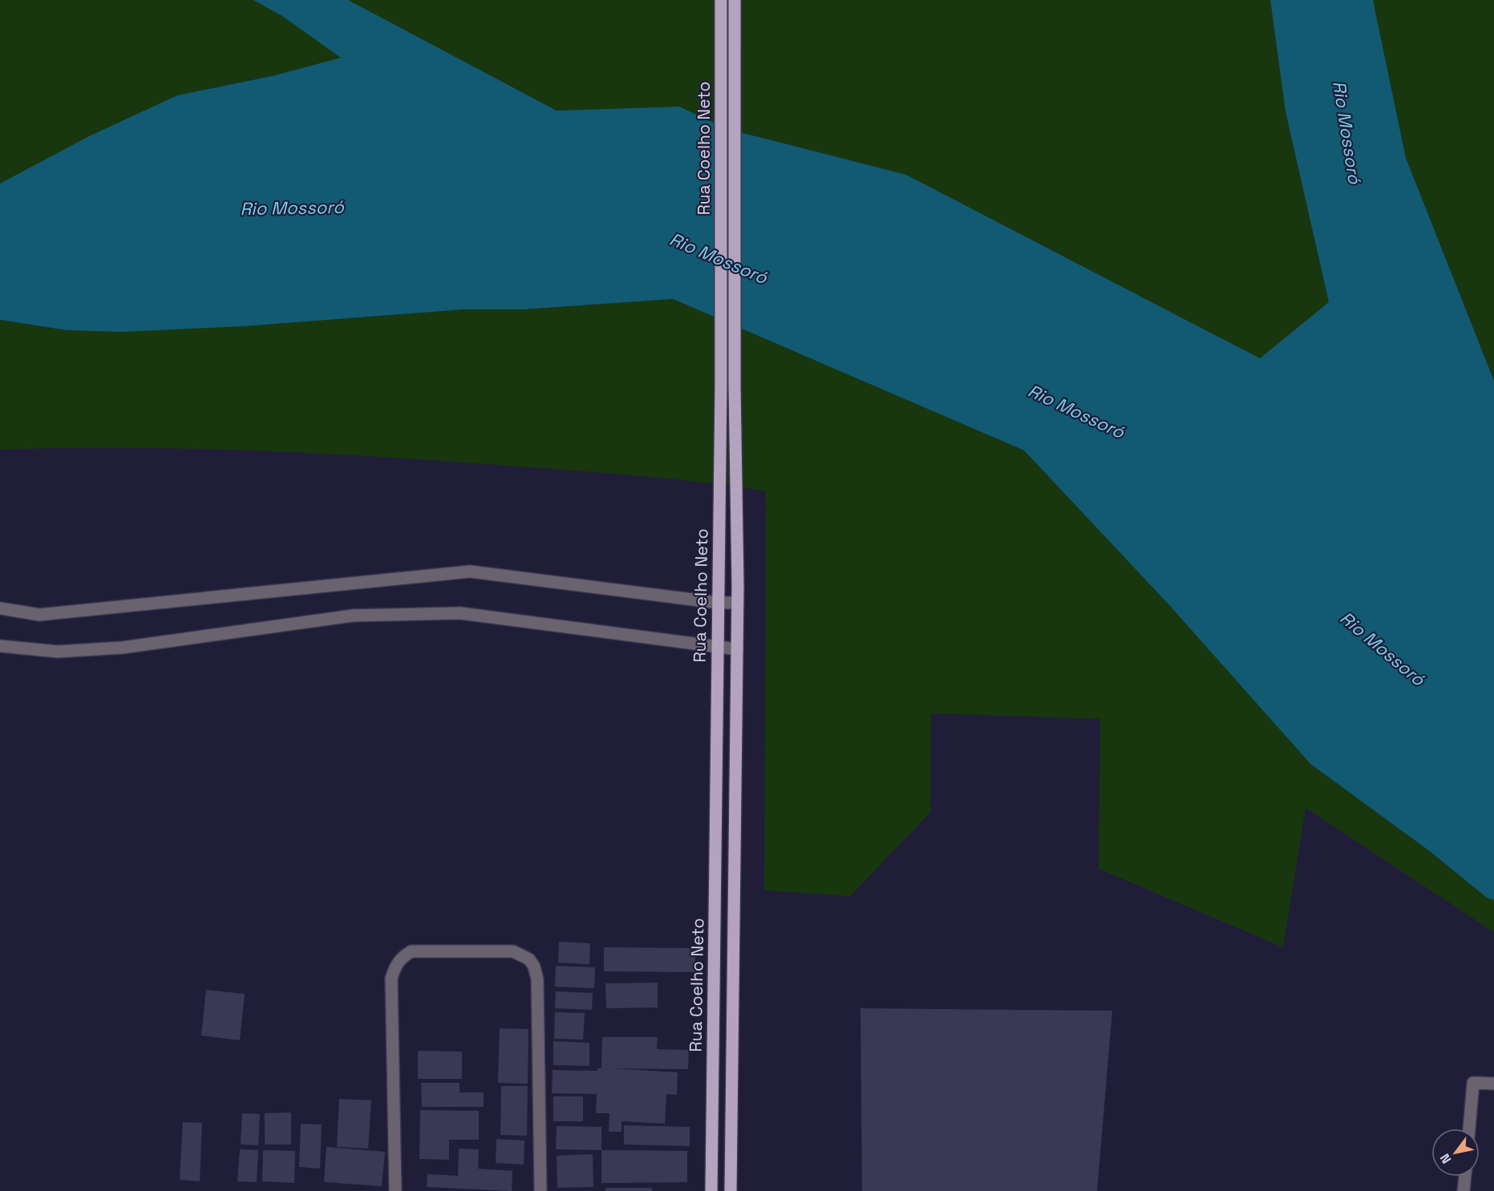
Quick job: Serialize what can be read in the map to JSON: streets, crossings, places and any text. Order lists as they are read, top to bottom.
{
  "streets": {
    "main road": ["Rua Coelho Neto"]
  },
  "water": ["Rio Mossoró"],
  "north": "bottom left"
}
